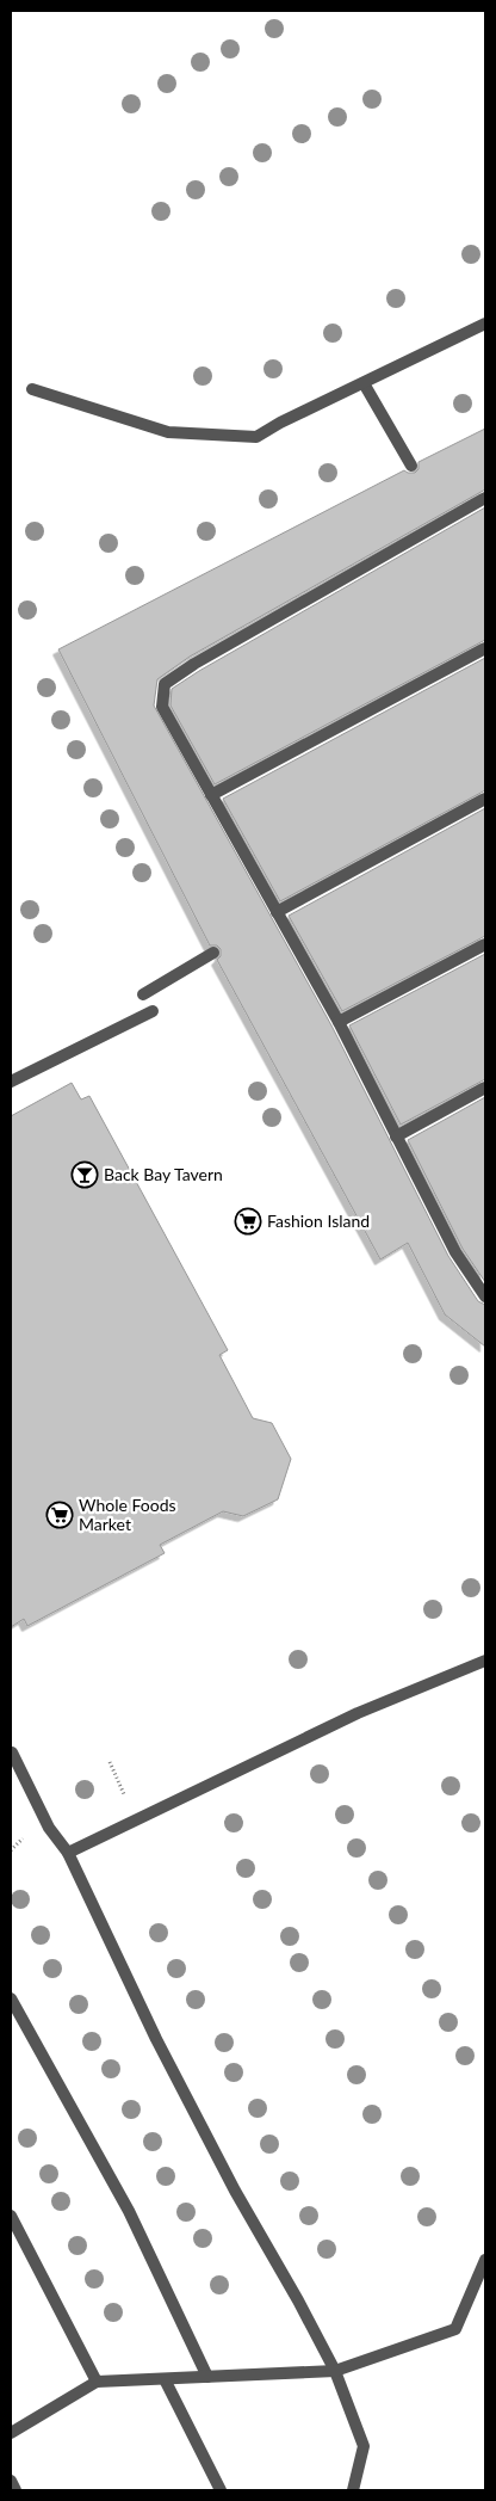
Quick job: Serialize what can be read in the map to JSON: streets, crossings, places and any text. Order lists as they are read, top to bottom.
{
  "places": {
    "bar": ["Back Bay Tavern"],
    "supermarket": ["Fashion Island", "Whole Foods Market"]
  }
}
